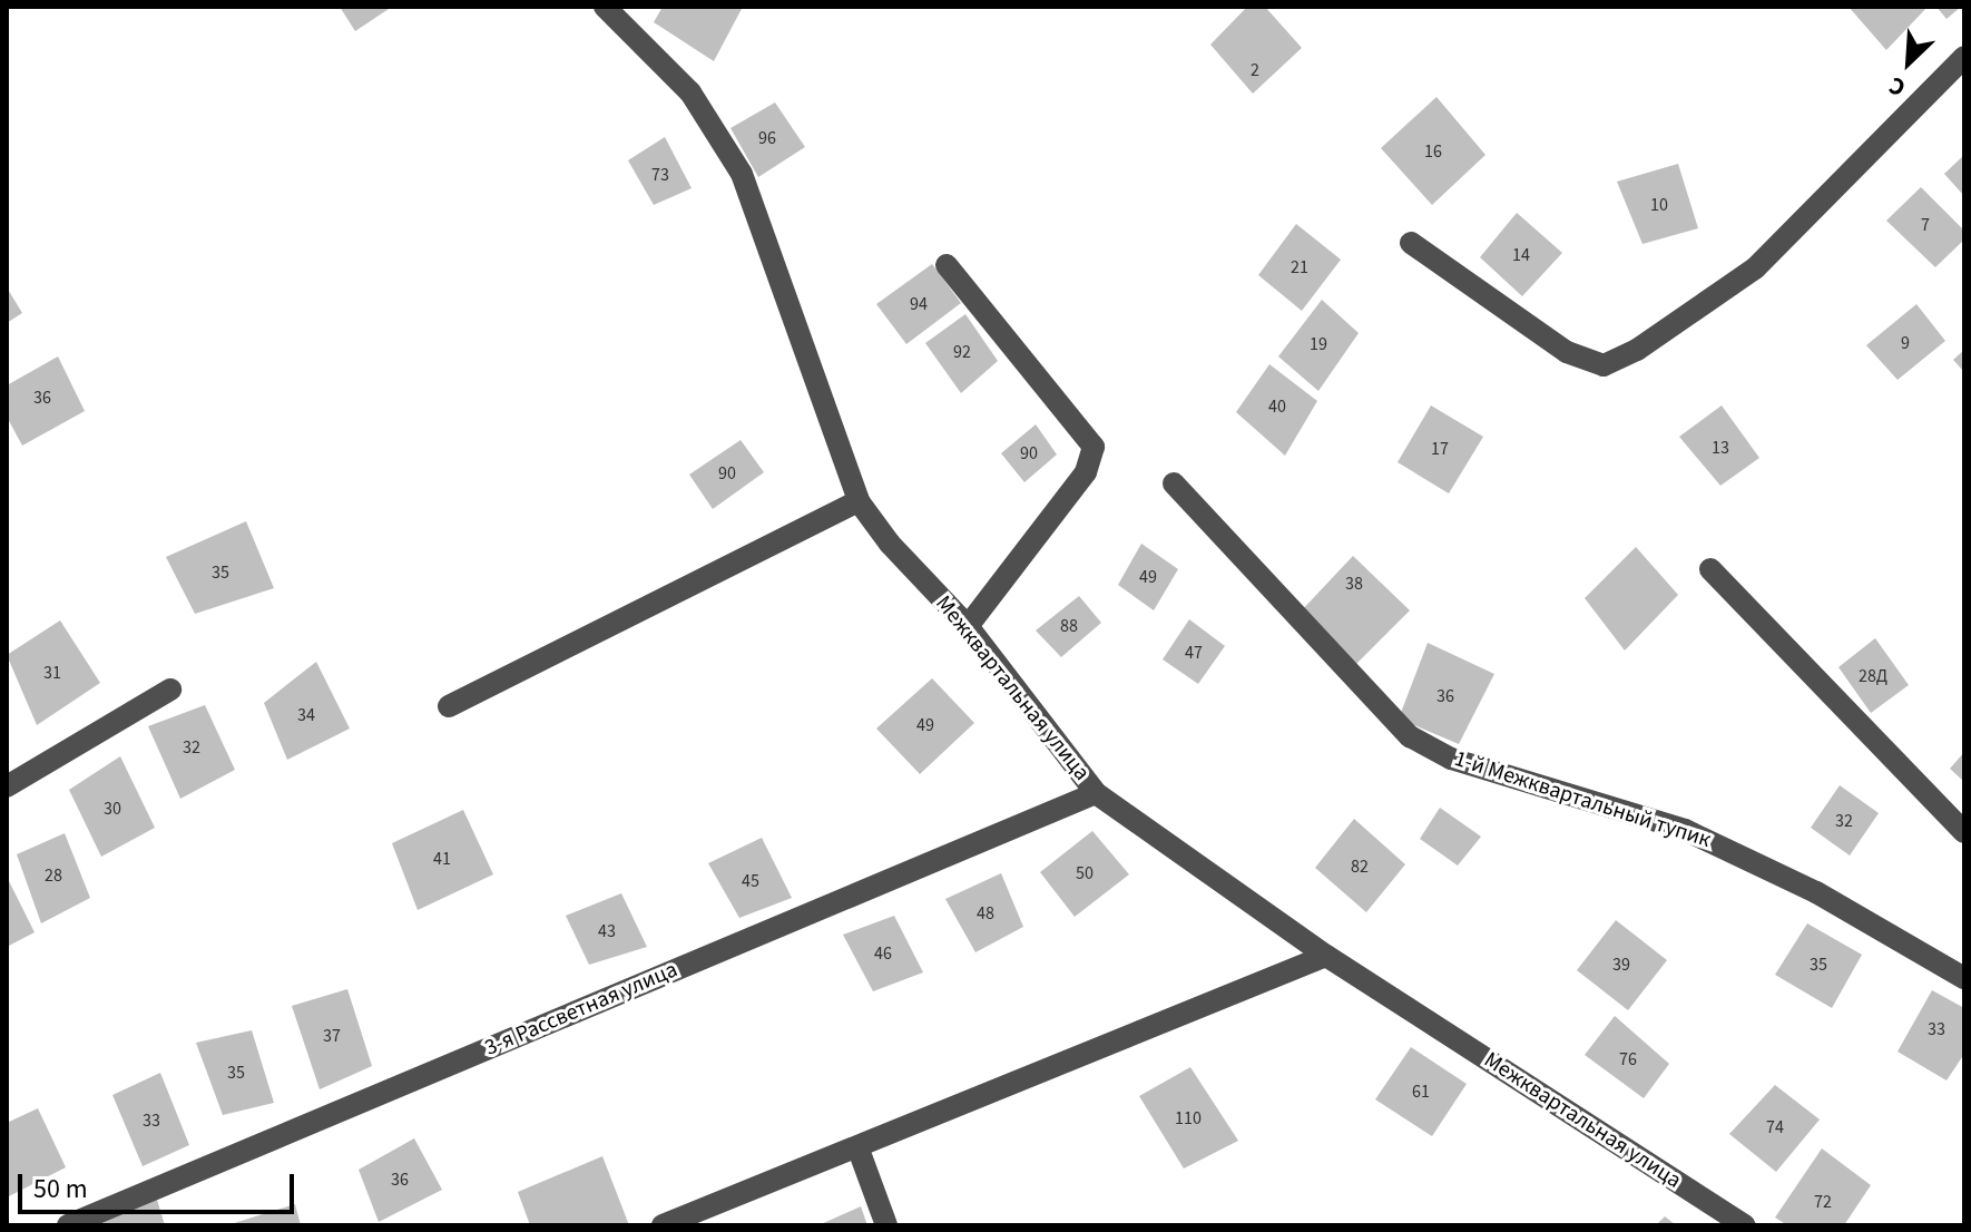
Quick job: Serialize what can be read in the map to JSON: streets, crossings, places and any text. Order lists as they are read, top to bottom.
{
  "streets": {
    "street": ["Межквартальная улица", "1-й Межквартальный тупик", "3-я Рассветная улица"]
  },
  "crossings": [
    ["Межквартальная улица", "3-я Рассветная улица"]
  ],
  "house_numbers": [
    "2",
    "96",
    "16",
    "73",
    "10",
    "7",
    "14",
    "21",
    "94",
    "9",
    "19",
    "92",
    "36",
    "40",
    "13",
    "17",
    "90",
    "90",
    "35",
    "49",
    "38",
    "88",
    "47",
    "31",
    "28Д",
    "36",
    "34",
    "49",
    "32",
    "30",
    "32",
    "41",
    "82",
    "50",
    "28",
    "45",
    "48",
    "43",
    "46",
    "39",
    "35",
    "33",
    "37",
    "76",
    "35",
    "61",
    "110",
    "33",
    "74",
    "36",
    "72"
  ],
  "scale_bar": "50 m",
  "north": "bottom left"
}
